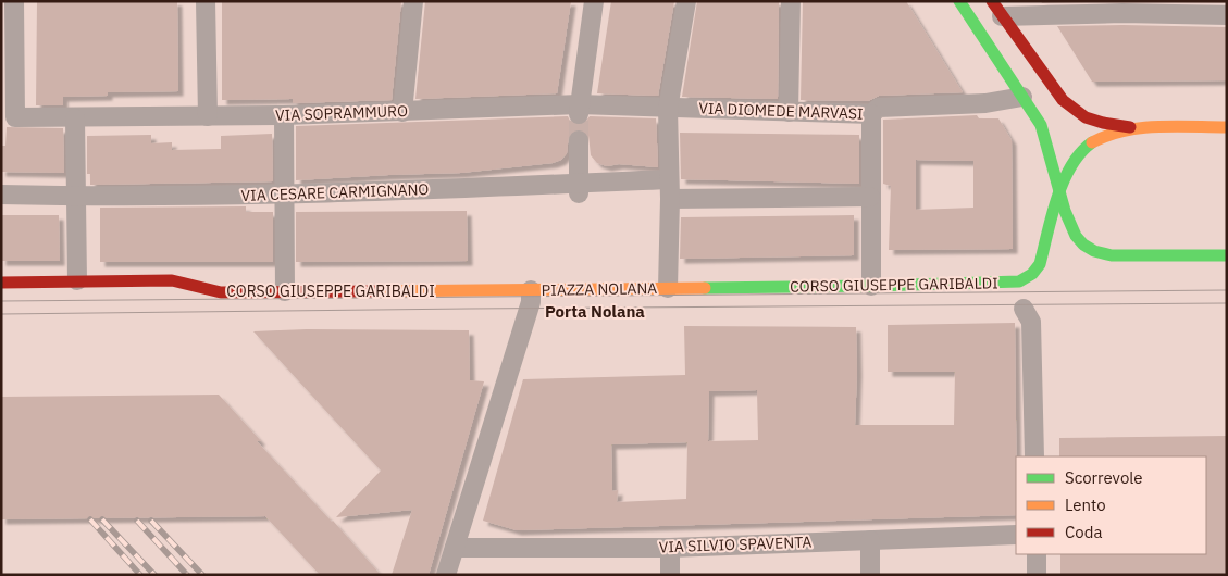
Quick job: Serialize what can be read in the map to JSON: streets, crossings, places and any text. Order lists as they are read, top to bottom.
{
  "streets": {
    "main road": ["CORSO GIUSEPPE GARIBALDI", "PIAZZA NOLANA"],
    "street": [
      "VIA DIOMEDE MARVASI",
      "VIA SOPRAMMURO",
      "VIA CESARE CARMIGNANO",
      "VIA SILVIO SPAVENTA"
    ]
  },
  "crossings": [
    ["VIA DIOMEDE MARVASI", "VIA SOPRAMMURO"],
    ["CORSO GIUSEPPE GARIBALDI", "PIAZZA NOLANA"]
  ],
  "districts": ["Porta Nolana"],
  "legend": ["Scorrevole", "Lento", "Coda"]
}
